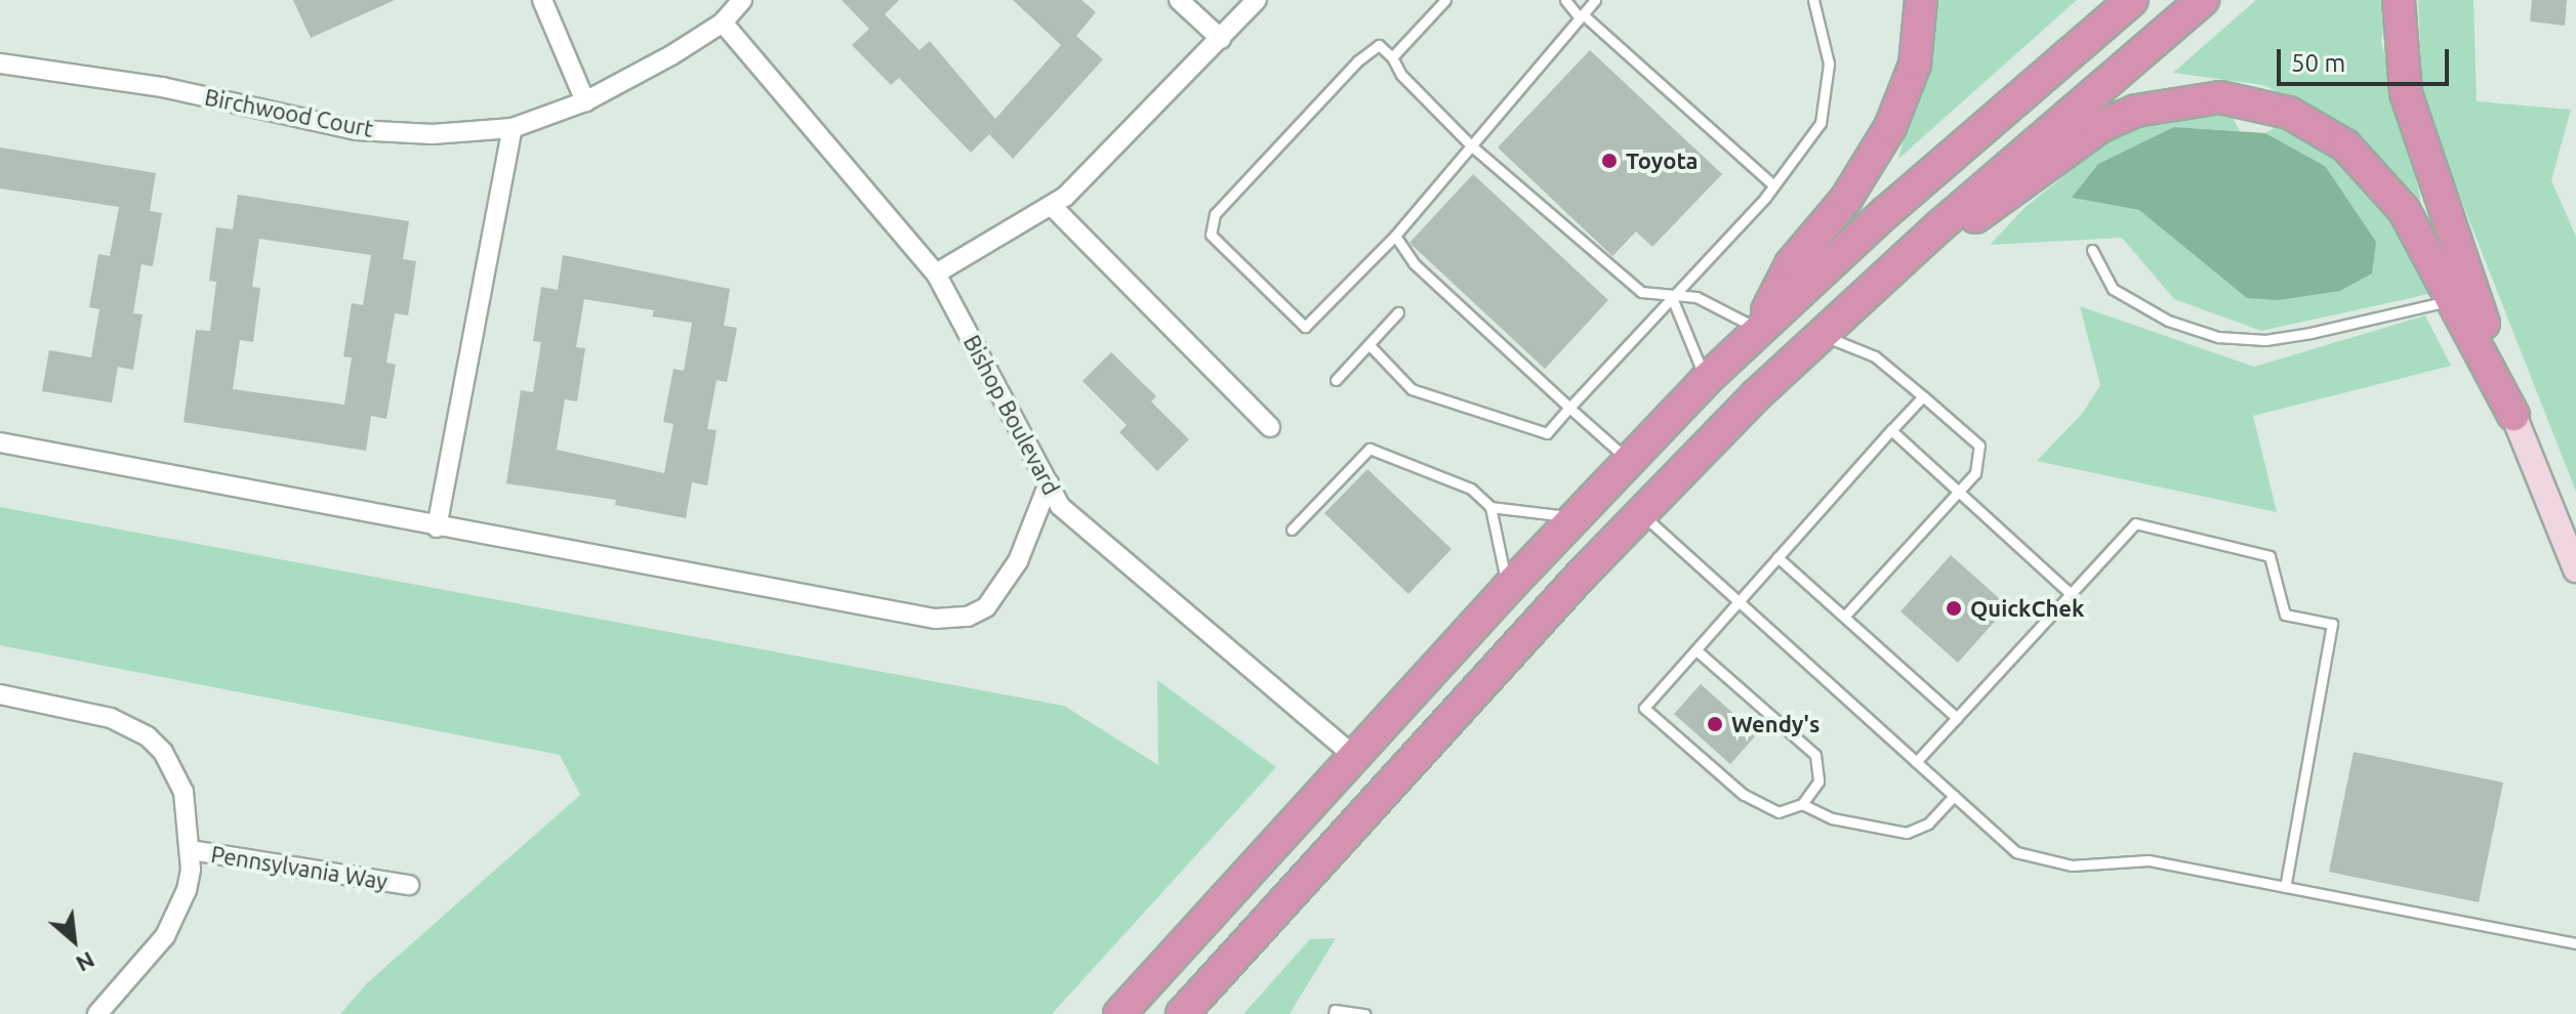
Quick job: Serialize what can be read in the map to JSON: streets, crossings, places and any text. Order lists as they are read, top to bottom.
{
  "streets": {
    "street": ["Birchwood Court", "Bishop Boulevard", "Pennsylvania Way"]
  },
  "crossings": [
    ["Birchwood Court", "Bishop Boulevard"]
  ],
  "places": ["Toyota", "QuickChek", "Wendy's"],
  "scale_bar": "50 m",
  "north": "bottom right"
}
